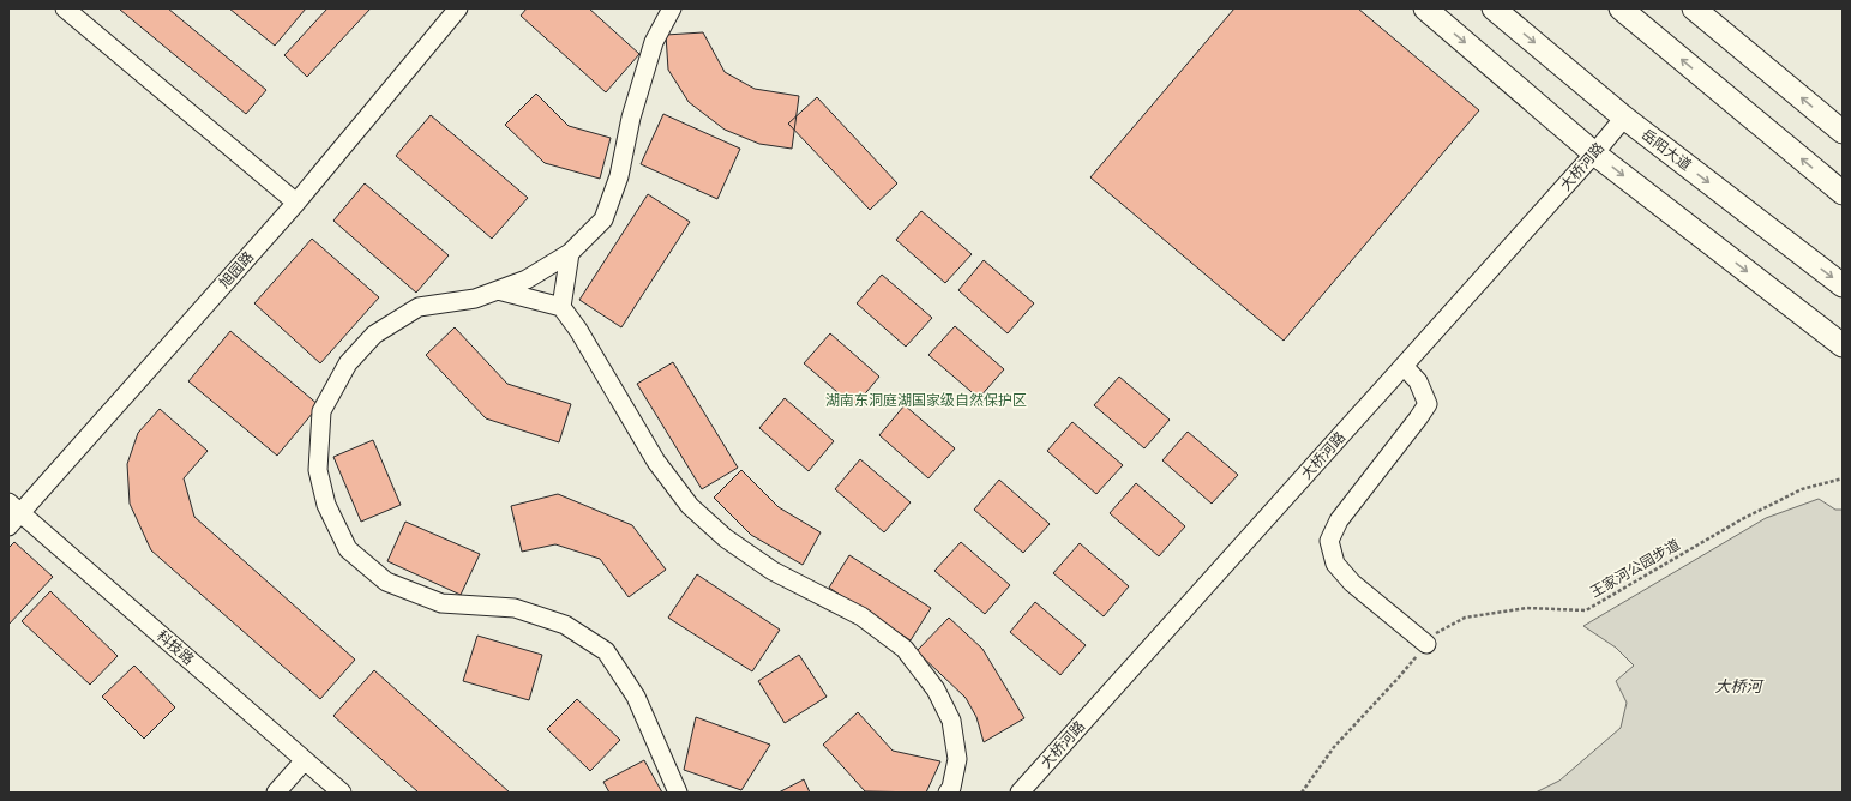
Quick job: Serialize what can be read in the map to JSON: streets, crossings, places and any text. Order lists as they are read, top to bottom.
{
  "streets": {
    "main road": ["岳阳大道"],
    "street": ["大桥河路", "旭园路", "科技路"],
    "path": ["王家河公园步道"]
  },
  "crossings": [
    ["岳阳大道", "大桥河路"],
    ["旭园路", "科技路"]
  ],
  "water": ["大桥河"],
  "parks": ["湖南东洞庭湖国家级自然保护区"]
}
